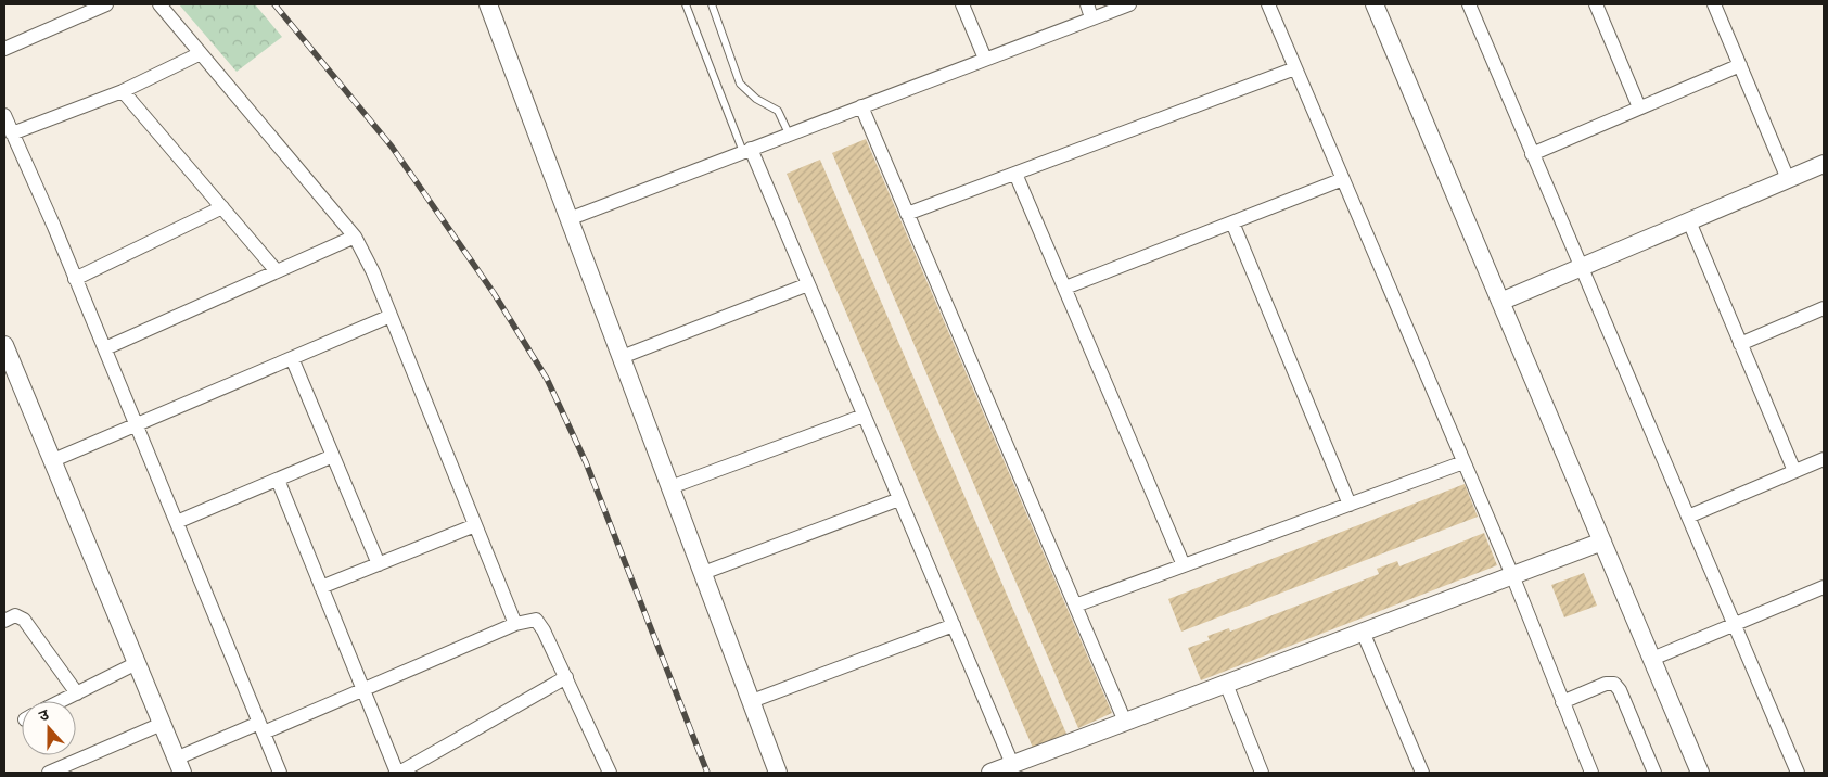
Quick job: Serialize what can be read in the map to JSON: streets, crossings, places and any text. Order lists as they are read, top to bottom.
{
  "north": "top"
}
